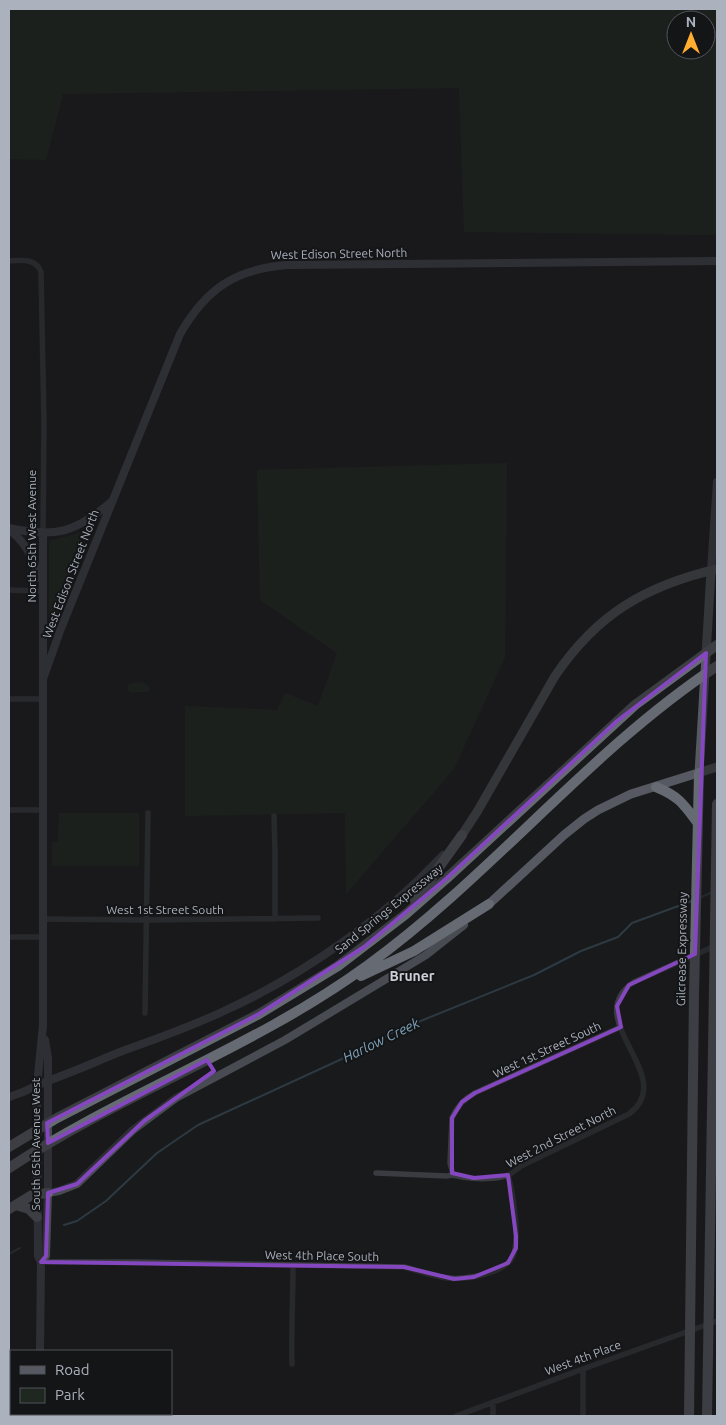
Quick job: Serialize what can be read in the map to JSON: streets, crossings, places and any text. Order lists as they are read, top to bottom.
{
  "streets": {
    "highway": ["Sand Springs Expressway", "Gilcrease Expressway"],
    "street": [
      "West Edison Street North",
      "North 65th West Avenue",
      "West 1st Street South",
      "West 2nd Street North",
      "South 65th Avenue West",
      "West 4th Place South",
      "West 4th Place"
    ]
  },
  "crossings": [
    ["West Edison Street North", "North 65th West Avenue"],
    ["North 65th West Avenue", "South 65th Avenue West"],
    ["West 1st Street South", "West 2nd Street North"],
    ["West 1st Street South", "South 65th Avenue West"],
    ["West 2nd Street North", "West 4th Place South"],
    ["South 65th Avenue West", "West 4th Place South"]
  ],
  "districts": ["Bruner"],
  "water": ["Harlow Creek"],
  "legend": ["Road", "Park"],
  "north": "top"
}
